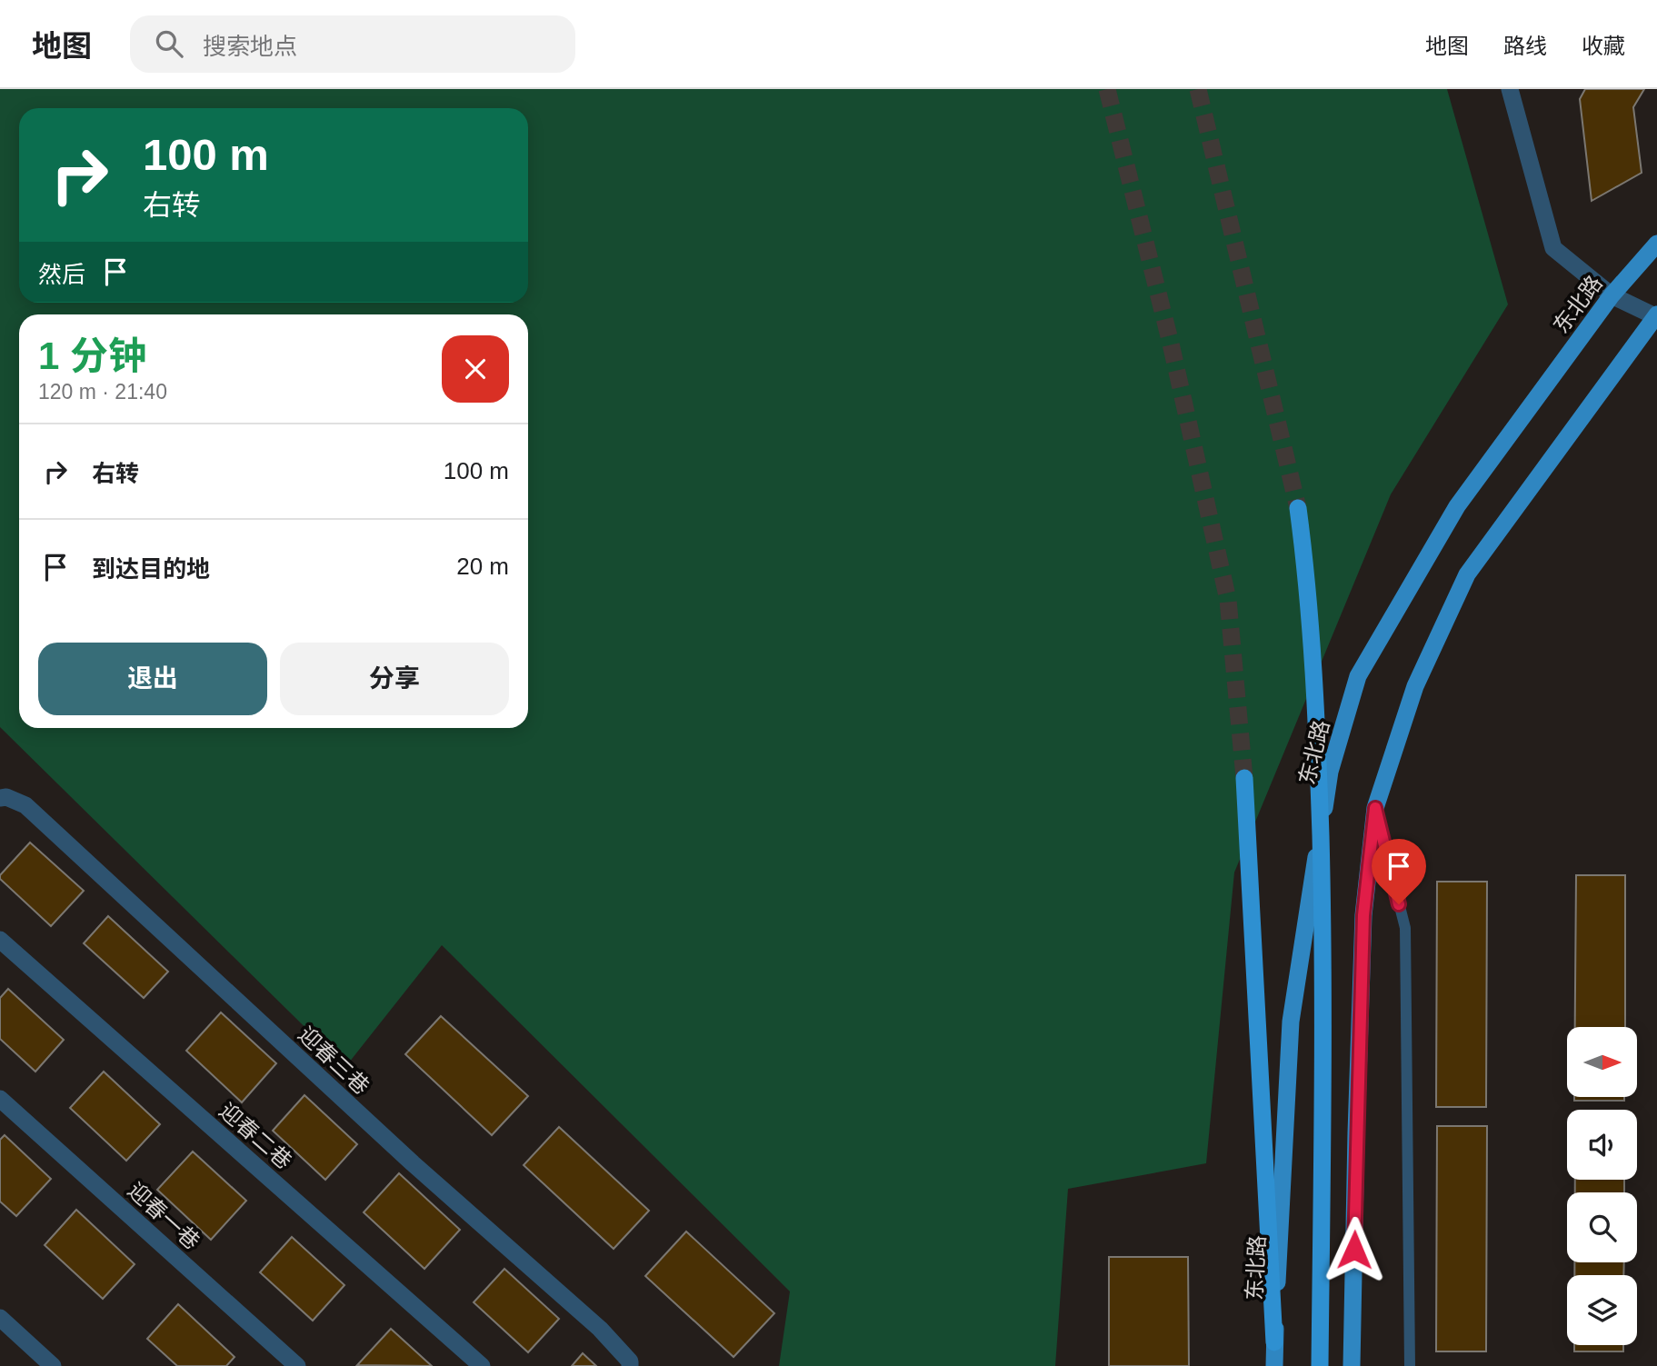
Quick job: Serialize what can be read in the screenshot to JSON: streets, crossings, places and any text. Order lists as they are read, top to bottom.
{
  "streets": {
    "main road": ["东北路"],
    "street": ["迎春三巷", "迎春二巷", "迎春一巷"]
  },
  "north": "right",
  "page": {
    "header": "地图",
    "search": "搜索地点",
    "nav": ["地图", "路线", "收藏"],
    "turn": ["100 m", "右转"],
    "then": "然后",
    "heading": ["1 分钟", "120 m · 21:40"],
    "list": [
      {
        "name": "右转",
        "value": "100 m"
      },
      {
        "name": "到达目的地",
        "value": "20 m"
      }
    ],
    "buttons": ["退出", "分享"]
  }
}
